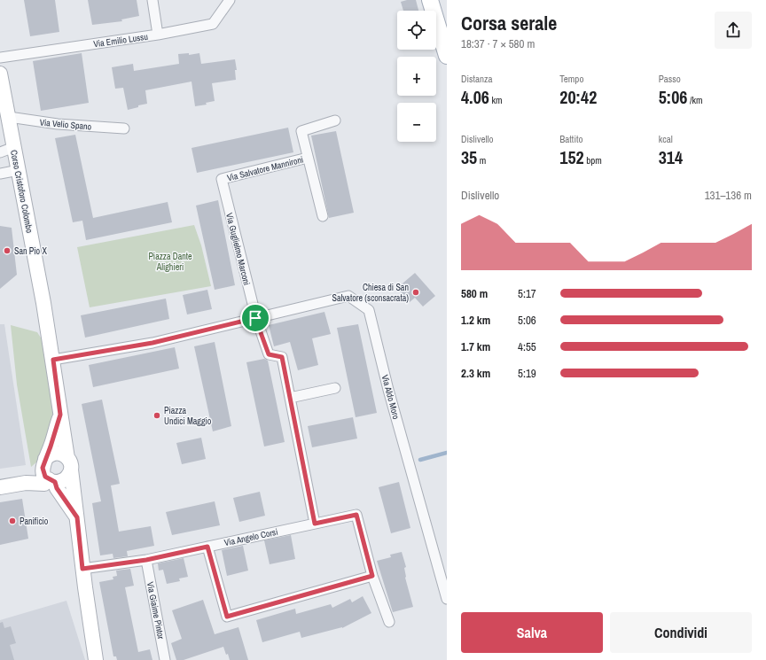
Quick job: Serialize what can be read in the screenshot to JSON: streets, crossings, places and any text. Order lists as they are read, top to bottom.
{
  "streets": {
    "street": [
      "Via Emilio Lussu",
      "Via Velio Spano",
      "Via Salvatore Mannironi",
      "Corso Cristoforo Colombo",
      "Via Guglielmo Marconi",
      "Via Aldo Moro",
      "Via Angelo Corsi",
      "Via Giaime Pintor"
    ]
  },
  "crossings": [
    ["Via Velio Spano", "Corso Cristoforo Colombo"],
    ["Via Salvatore Mannironi", "Via Guglielmo Marconi"],
    ["Corso Cristoforo Colombo", "Via Aldo Moro"],
    ["Corso Cristoforo Colombo", "Via Angelo Corsi"],
    ["Via Guglielmo Marconi", "Via Aldo Moro"],
    ["Via Angelo Corsi", "Via Giaime Pintor"]
  ],
  "parks": ["Piazza Dante Alighieri"],
  "places": [
    "San Pio X",
    "Chiesa di San Salvatore (sconsacrata)",
    "Piazza Undici Maggio",
    "Panificio"
  ],
  "page": {
    "heading": ["Corsa serale", "18:37 · 7 × 580 m"],
    "map_buttons": ["+", "−"],
    "stats": [
      ["Distanza", "4.06 km"],
      ["Tempo", "20:42"],
      ["Passo", "5:06 /km"],
      ["Dislivello", "35 m"],
      ["Battito", "152 bpm"],
      ["kcal", "314"]
    ],
    "chart": ["Dislivello", "131–136 m"],
    "list": [
      {
        "name": "580 m",
        "note": "5:17"
      },
      {
        "name": "1.2 km",
        "note": "5:06"
      },
      {
        "name": "1.7 km",
        "note": "4:55"
      },
      {
        "name": "2.3 km",
        "note": "5:19"
      }
    ],
    "buttons": ["Salva", "Condividi"]
  }
}
